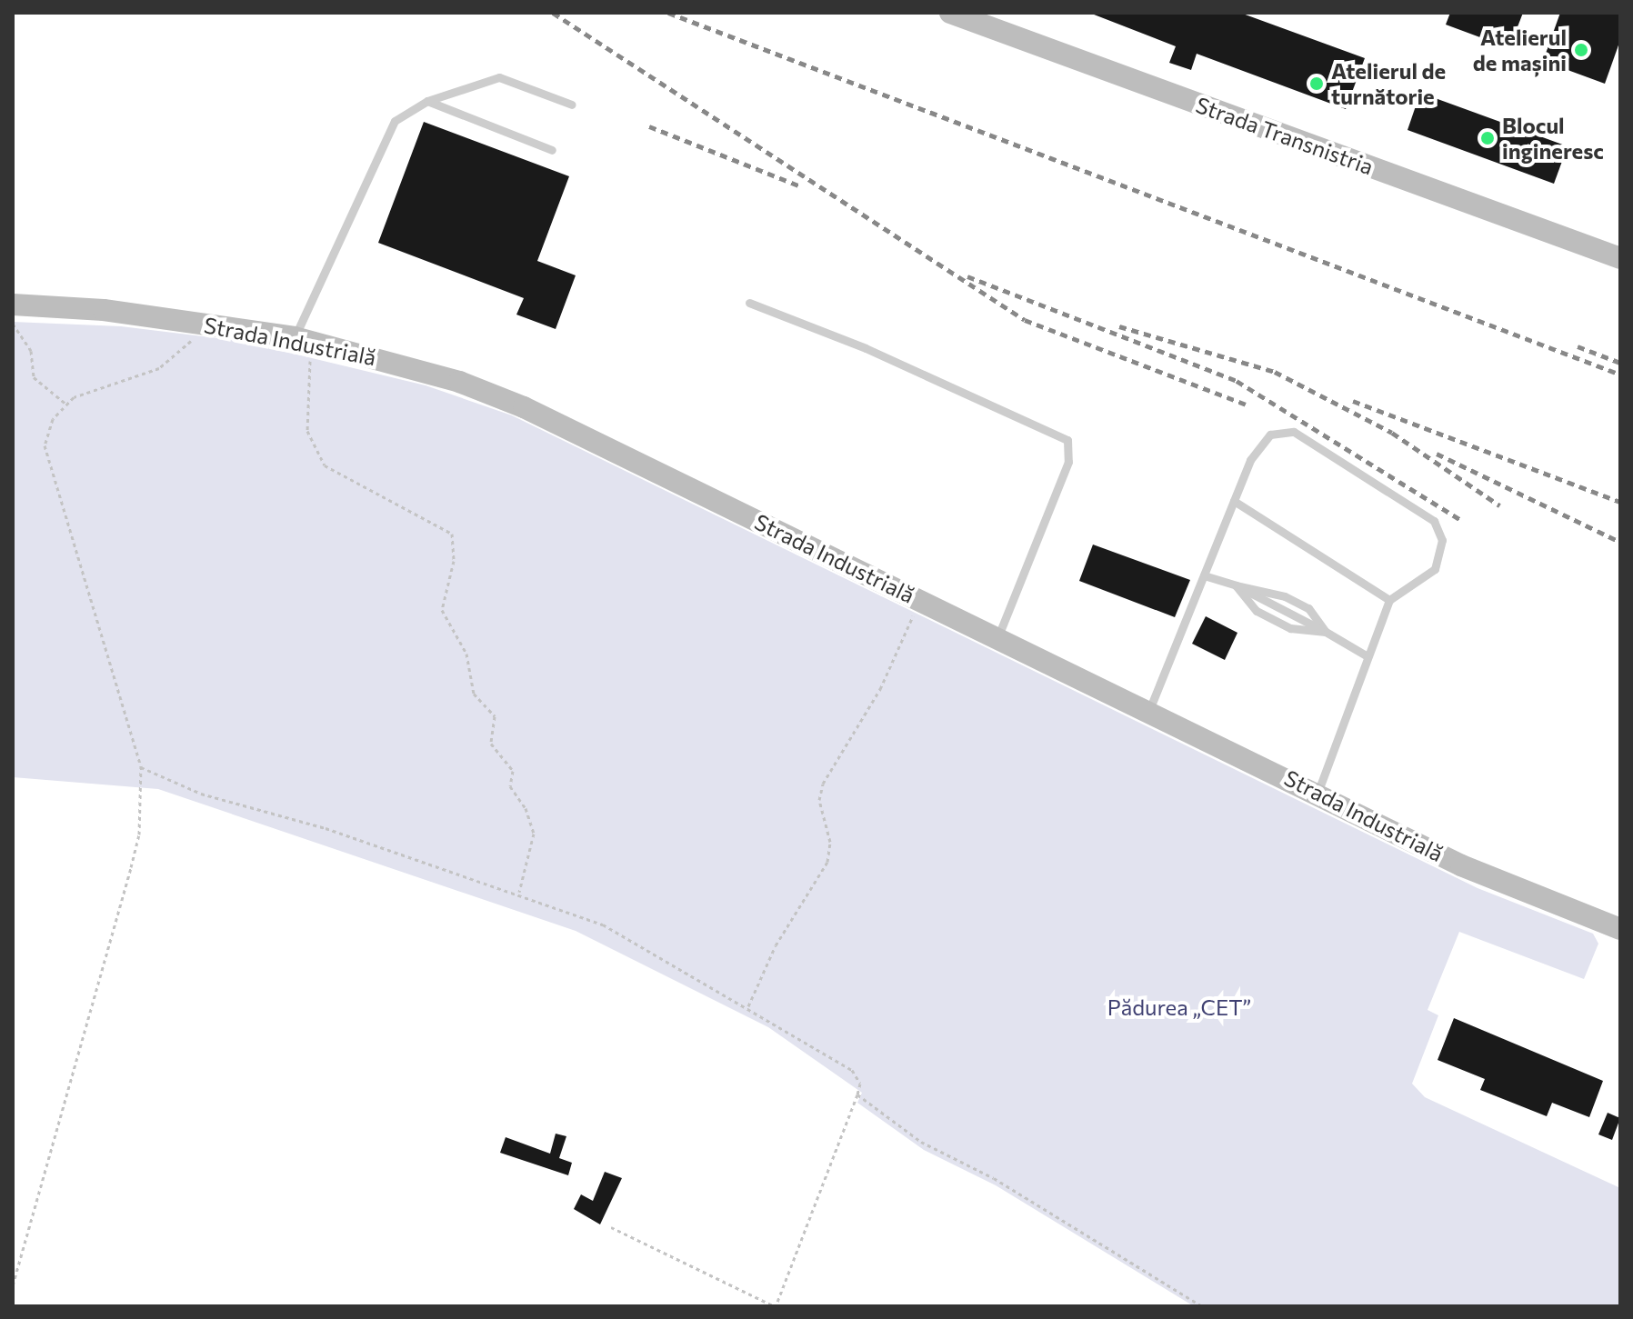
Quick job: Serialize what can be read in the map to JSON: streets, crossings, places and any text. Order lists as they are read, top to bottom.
{
  "streets": {
    "street": ["Strada Transnistria", "Strada Industrială"]
  },
  "parks": ["Pădurea „CET”"],
  "places": ["Atelierul de mașini", "Atelierul de turnătorie", "Blocul ingineresc"]
}
